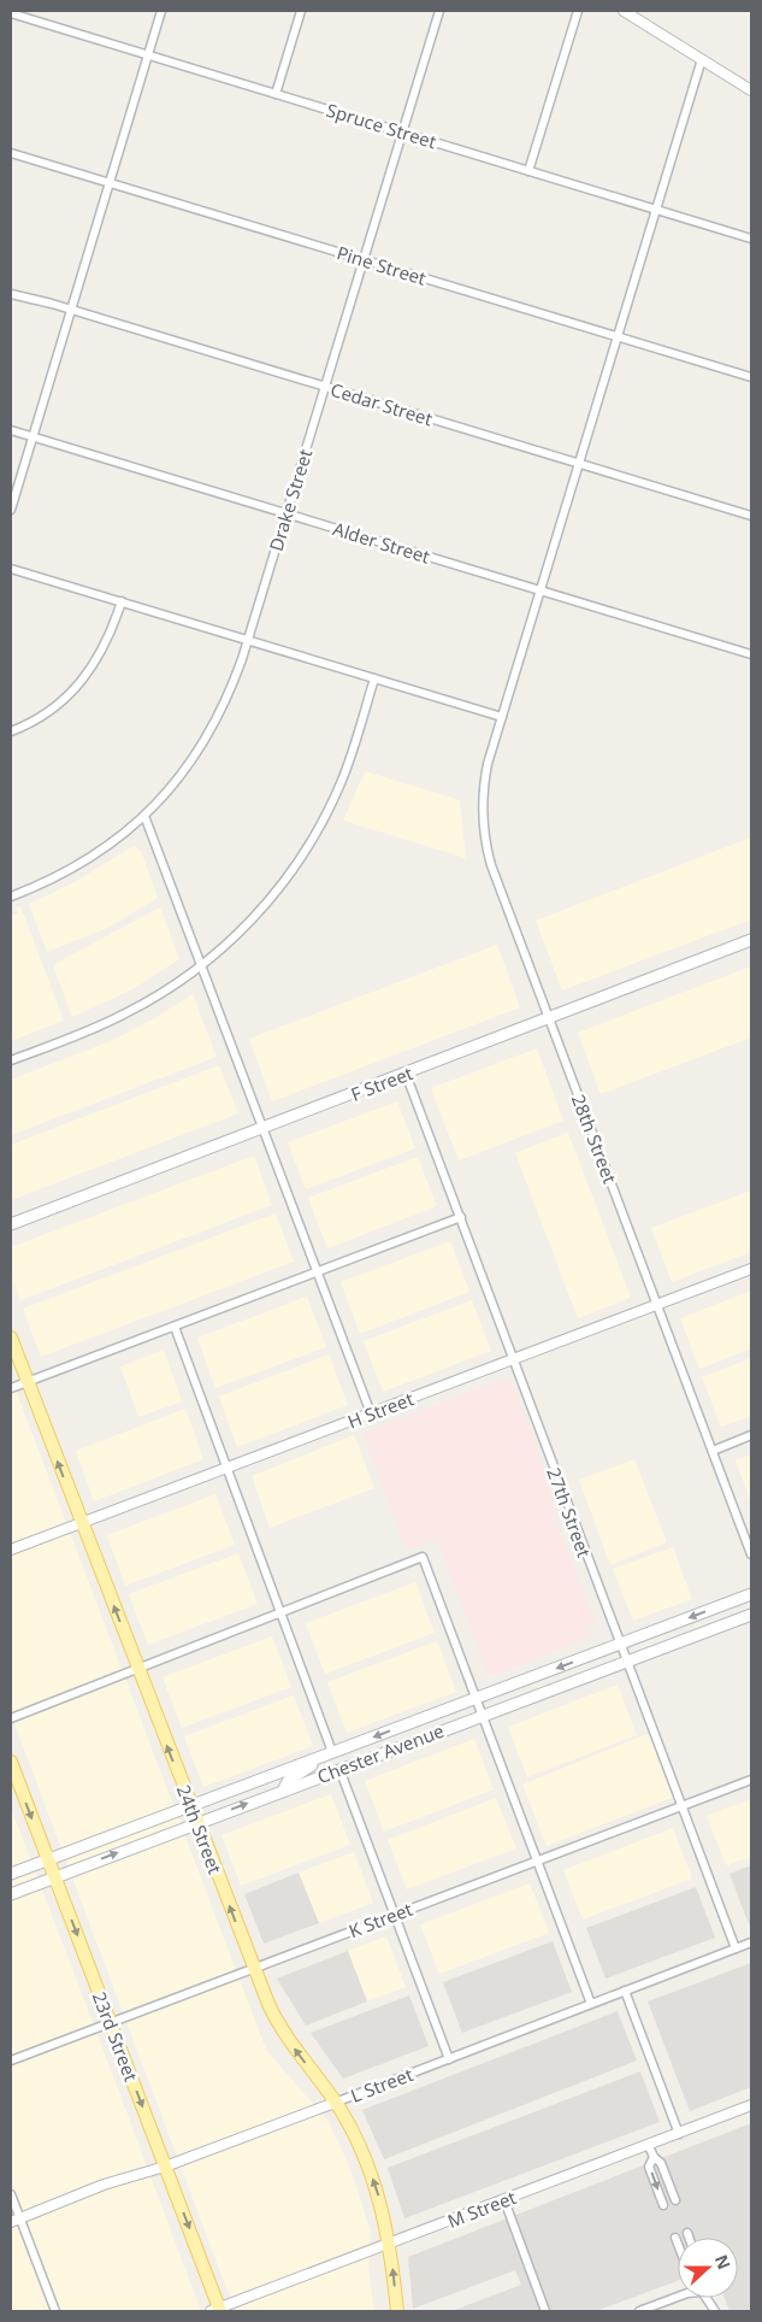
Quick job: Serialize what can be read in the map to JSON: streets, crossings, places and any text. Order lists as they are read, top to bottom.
{
  "streets": {
    "main road": [
      "F Street",
      "Chester Avenue",
      "24th Street",
      "23rd Street"
    ],
    "street": [
      "Spruce Street",
      "Pine Street",
      "Cedar Street",
      "Drake Street",
      "Alder Street",
      "28th Street",
      "H Street",
      "27th Street",
      "K Street",
      "L Street",
      "M Street"
    ]
  },
  "crossings": [
    ["Spruce Street", "Drake Street"],
    ["Spruce Street", "28th Street"],
    ["Pine Street", "Drake Street"],
    ["Pine Street", "28th Street"],
    ["Cedar Street", "Drake Street"],
    ["Cedar Street", "28th Street"],
    ["Drake Street", "Alder Street"],
    ["Alder Street", "28th Street"],
    ["F Street", "28th Street"],
    ["F Street", "27th Street"],
    ["28th Street", "H Street"],
    ["H Street", "27th Street"],
    ["H Street", "24th Street"],
    ["27th Street", "Chester Avenue"],
    ["27th Street", "K Street"],
    ["27th Street", "L Street"],
    ["Chester Avenue", "24th Street"],
    ["Chester Avenue", "23rd Street"],
    ["24th Street", "K Street"],
    ["24th Street", "L Street"],
    ["24th Street", "M Street"],
    ["K Street", "23rd Street"],
    ["23rd Street", "L Street"],
    ["23rd Street", "M Street"]
  ],
  "one_way": ["24th Street", "23rd Street"],
  "north": "right"
}
